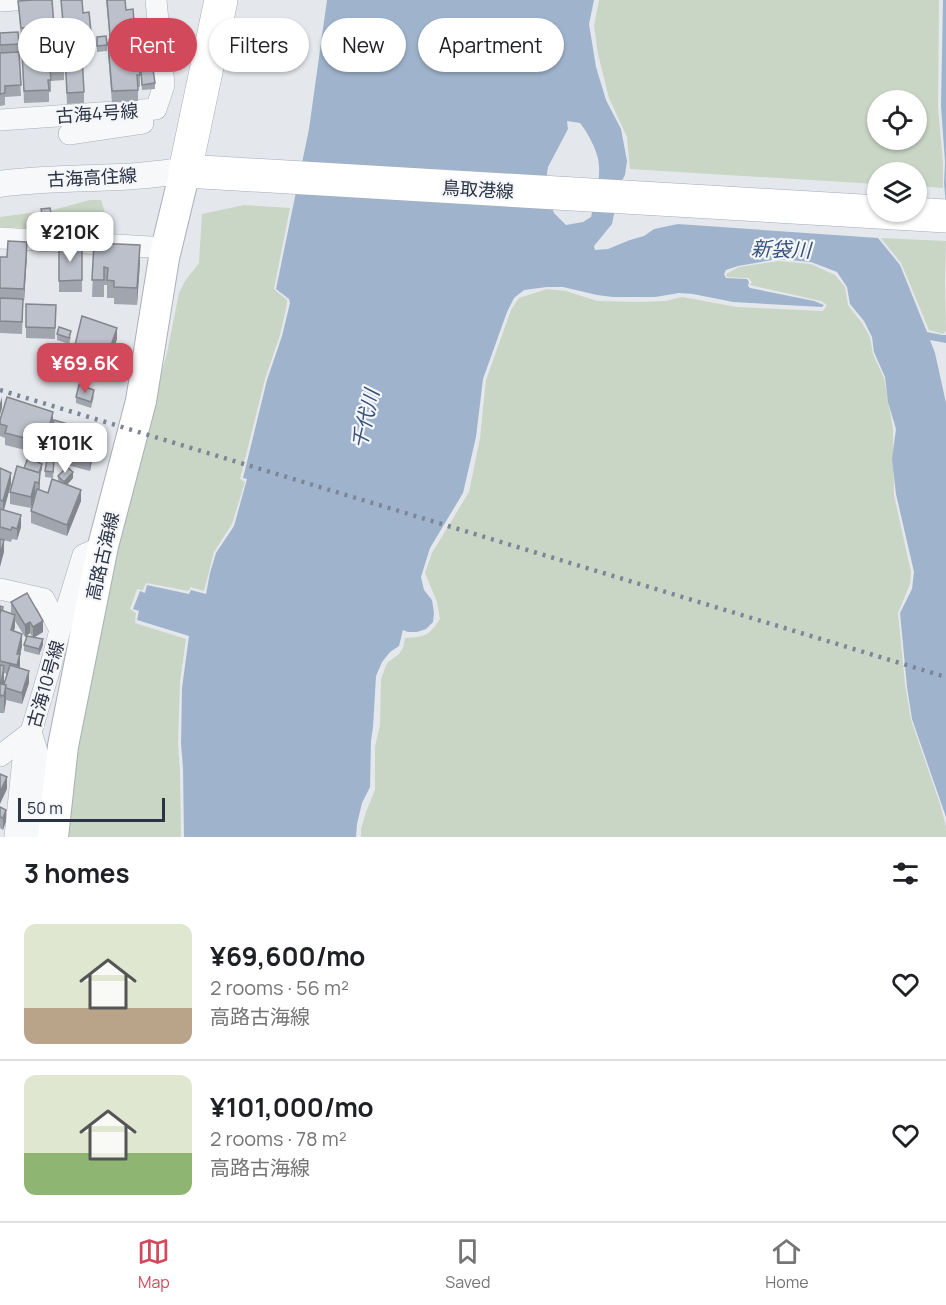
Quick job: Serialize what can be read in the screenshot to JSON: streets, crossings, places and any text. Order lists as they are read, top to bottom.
{
  "streets": {
    "main road": ["鳥取港線", "高路古海線"],
    "street": ["古海4号線", "古海高住線", "古海10号線"]
  },
  "crossings": [
    ["古海高住線", "鳥取港線"],
    ["古海高住線", "高路古海線"],
    ["鳥取港線", "高路古海線"],
    ["高路古海線", "古海10号線"]
  ],
  "water": ["新袋川", "千代川"],
  "scale_bar": "50 m",
  "page": {
    "chip": [
      "Buy",
      "Rent",
      "Filters",
      "New",
      "Apartment"
    ],
    "price": ["¥210K", "¥69.6K", "¥101K"],
    "scale": "50 m",
    "heading": "3 homes",
    "list": [
      {
        "name": "¥69,600/mo",
        "note": "2 rooms · 56 m² · 高路古海線"
      },
      {
        "name": "¥101,000/mo",
        "note": "2 rooms · 78 m² · 高路古海線"
      }
    ],
    "tabs": ["Map", "Saved", "Home"]
  }
}
